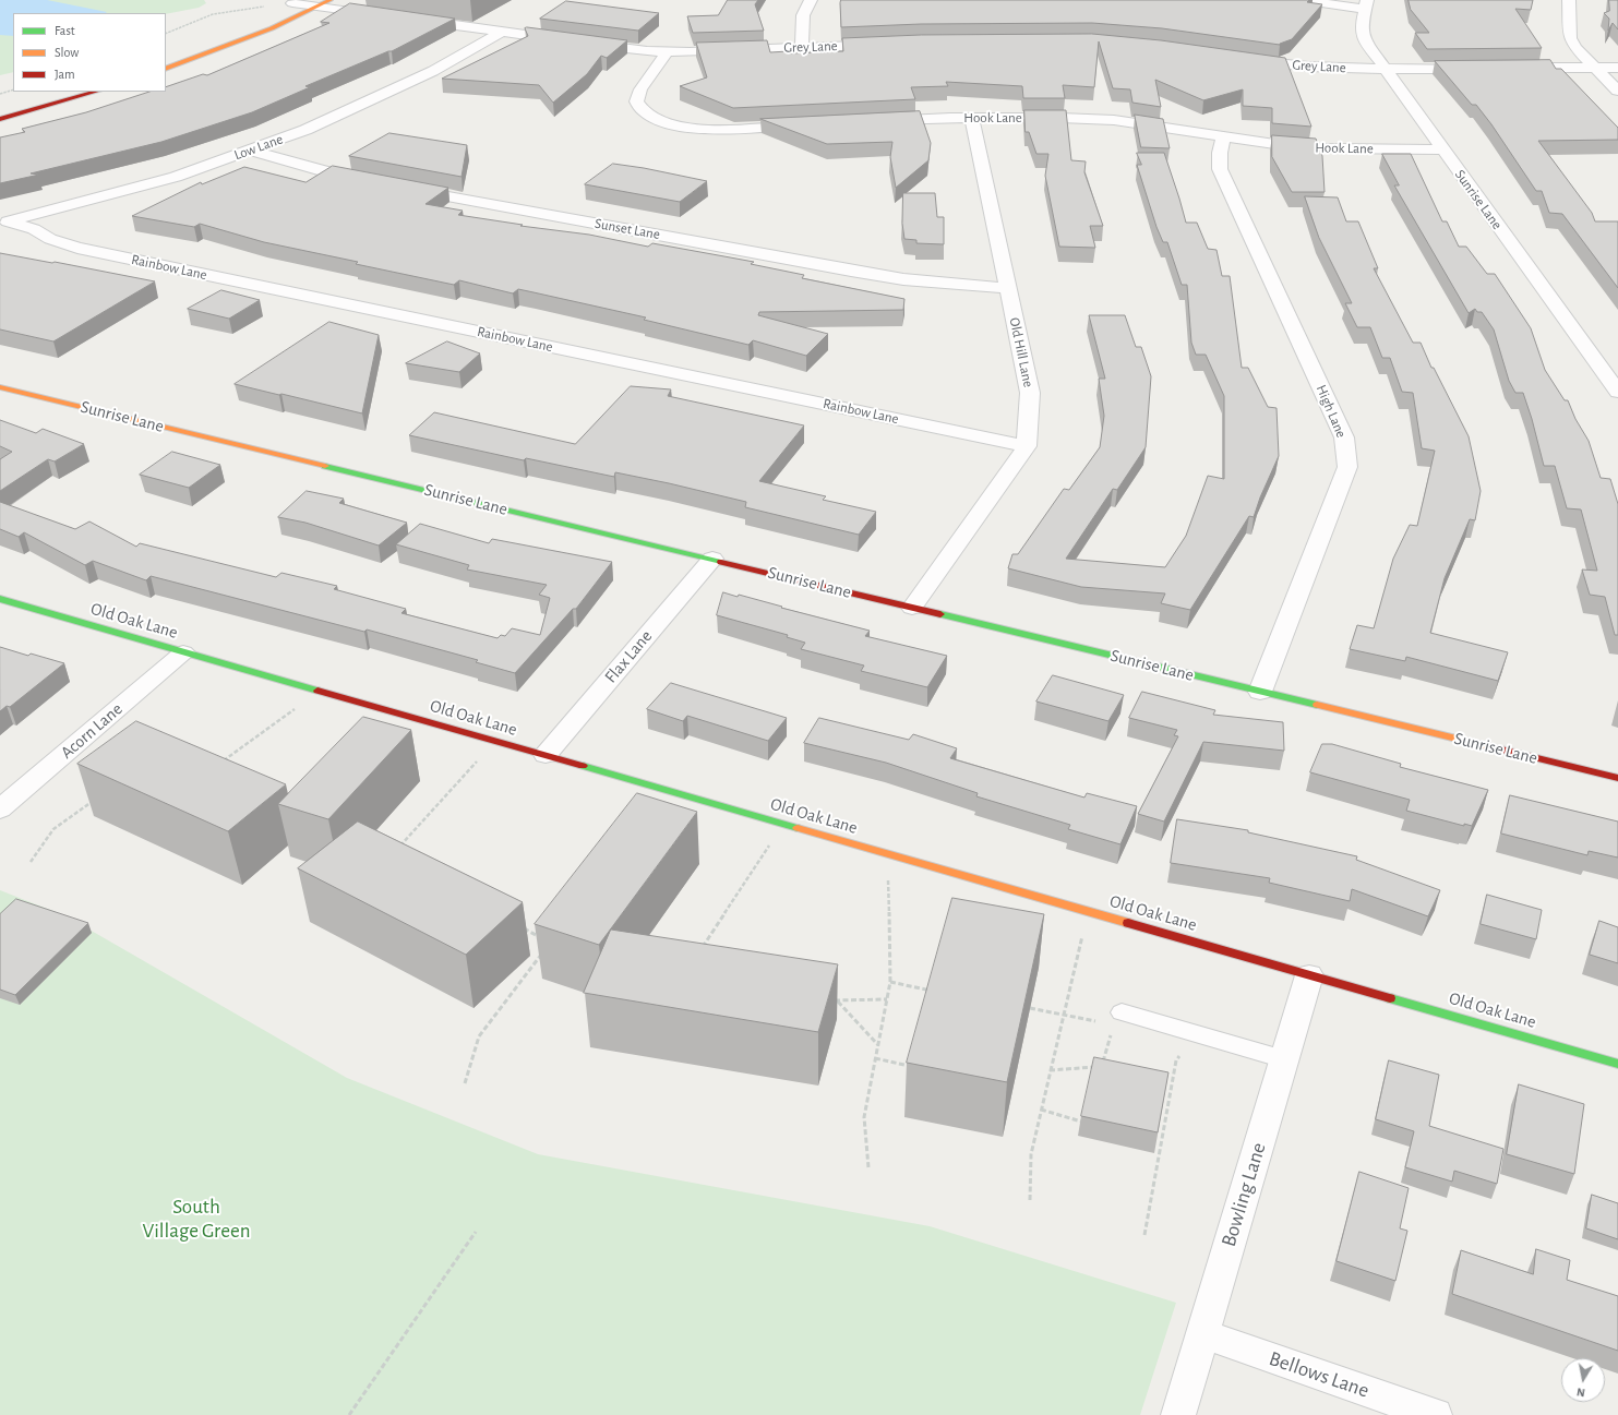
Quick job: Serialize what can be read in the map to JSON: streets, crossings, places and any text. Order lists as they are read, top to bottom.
{
  "streets": {
    "street": [
      "Grey Lane",
      "Hook Lane",
      "Low Lane",
      "Sunrise Lane",
      "Sunset Lane",
      "Rainbow Lane",
      "Old Hill Lane",
      "High Lane",
      "Old Oak Lane",
      "Flax Lane",
      "Acorn Lane",
      "Bowling Lane",
      "Bellows Lane"
    ]
  },
  "crossings": [
    ["Grey Lane", "Sunrise Lane"],
    ["Hook Lane", "Sunrise Lane"],
    ["Hook Lane", "Old Hill Lane"],
    ["Hook Lane", "High Lane"],
    ["Low Lane", "Rainbow Lane"],
    ["Sunrise Lane", "High Lane"],
    ["Sunrise Lane", "Flax Lane"],
    ["Sunset Lane", "Old Hill Lane"],
    ["Rainbow Lane", "Old Hill Lane"],
    ["Old Oak Lane", "Flax Lane"],
    ["Old Oak Lane", "Acorn Lane"],
    ["Old Oak Lane", "Bowling Lane"],
    ["Bowling Lane", "Bellows Lane"]
  ],
  "parks": ["South Village Green"],
  "legend": ["Fast", "Slow", "Jam"],
  "north": "bottom"
}
